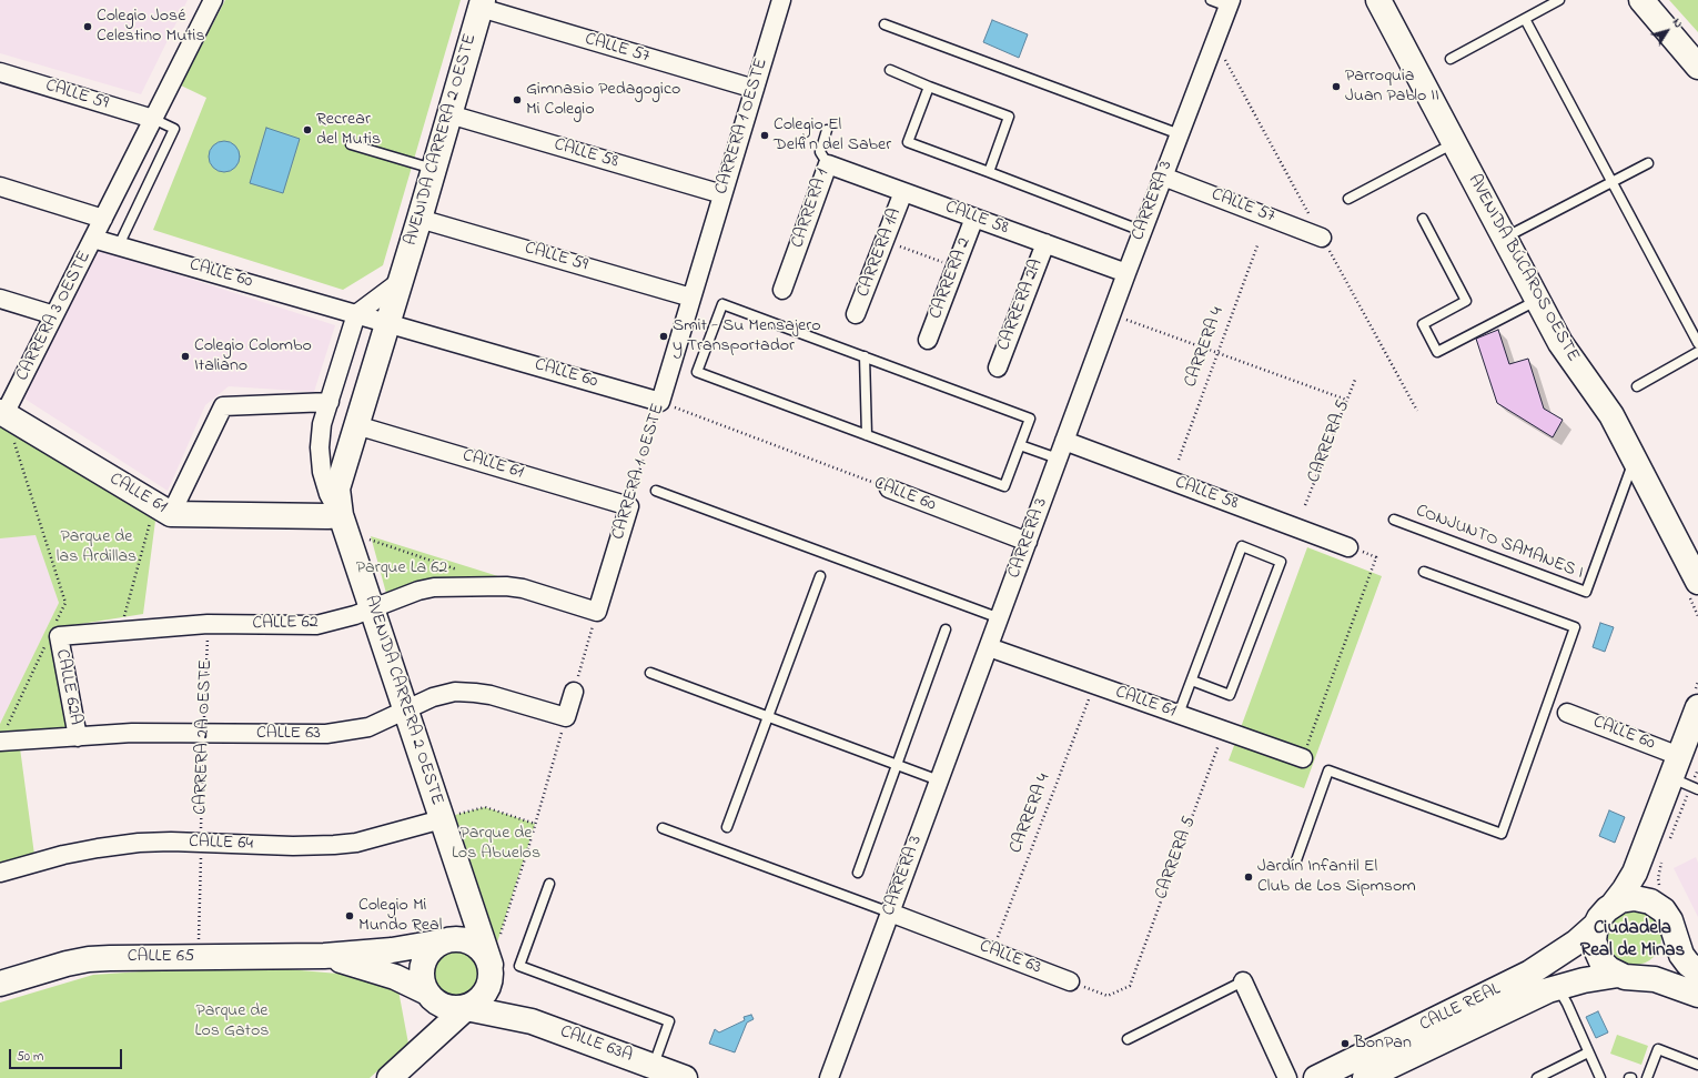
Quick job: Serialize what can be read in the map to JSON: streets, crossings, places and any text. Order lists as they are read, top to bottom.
{
  "streets": {
    "main road": [
      "AVENIDA CARRERA 2 OESTE",
      "AVENIDA BÚCAROS OESTE",
      "CALLE 61",
      "CALLE 65",
      "CALLE REAL",
      "CALLE 63A"
    ],
    "street": [
      "CALLE 57",
      "CALLE 59",
      "CARRERA 1 OESTE",
      "CALLE 58",
      "CARRERA 3",
      "CARRERA 1",
      "CARRERA 1A",
      "CALLE 60",
      "CARRERA 2",
      "CARRERA 2A",
      "CARRERA 3 OESTE",
      "CALLE 62",
      "CALLE 62A",
      "CALLE 63",
      "CALLE 64"
    ],
    "lane": ["CONJUNTO SAMANES I"],
    "path": ["CARRERA 4", "CARRERA 5", "CARRERA 2A OESTE"]
  },
  "crossings": [
    ["CALLE 57", "CARRERA 1 OESTE"],
    ["CALLE 57", "AVENIDA CARRERA 2 OESTE"],
    ["CALLE 57", "CARRERA 3"],
    ["CALLE 59", "CARRERA 1 OESTE"],
    ["CALLE 59", "AVENIDA CARRERA 2 OESTE"],
    ["CALLE 59", "CARRERA 3 OESTE"],
    ["CARRERA 1 OESTE", "CALLE 58"],
    ["CARRERA 1 OESTE", "CALLE 60"],
    ["CARRERA 1 OESTE", "CALLE 61"],
    ["CARRERA 1 OESTE", "CALLE 62"],
    ["AVENIDA CARRERA 2 OESTE", "CALLE 58"],
    ["AVENIDA CARRERA 2 OESTE", "CALLE 60"],
    ["AVENIDA CARRERA 2 OESTE", "CALLE 61"],
    ["AVENIDA CARRERA 2 OESTE", "CALLE 62"],
    ["AVENIDA CARRERA 2 OESTE", "CALLE 63"],
    ["AVENIDA CARRERA 2 OESTE", "CALLE 64"],
    ["AVENIDA CARRERA 2 OESTE", "CALLE 65"],
    ["AVENIDA CARRERA 2 OESTE", "CALLE 63A"],
    ["CALLE 58", "CARRERA 3"],
    ["CALLE 58", "CARRERA 1"],
    ["CALLE 58", "CARRERA 1A"],
    ["CALLE 58", "CARRERA 2"],
    ["CALLE 58", "CARRERA 2A"],
    ["CARRERA 3", "CALLE 60"],
    ["CARRERA 3", "CALLE 61"],
    ["CARRERA 3", "CALLE 63"],
    ["AVENIDA BÚCAROS OESTE", "CONJUNTO SAMANES I"],
    ["CALLE 60", "CARRERA 3 OESTE"],
    ["CALLE 60", "CALLE REAL"],
    ["CARRERA 3 OESTE", "CALLE 61"],
    ["CARRERA 4", "CALLE 61"],
    ["CARRERA 4", "CALLE 63"],
    ["CARRERA 5", "CALLE 61"],
    ["CARRERA 5", "CALLE 63"],
    ["CALLE 62", "CALLE 62A"],
    ["CALLE 62", "CARRERA 2A OESTE"],
    ["CALLE 62A", "CALLE 63"],
    ["CALLE 63", "CARRERA 2A OESTE"],
    ["CARRERA 2A OESTE", "CALLE 64"],
    ["CARRERA 2A OESTE", "CALLE 65"],
    ["CALLE 65", "CALLE 63A"]
  ],
  "districts": ["Ciudadela Real de Minas"],
  "parks": [
    "Parque de las Ardillas",
    "Parque La 62",
    "Parque de Los Abuelos",
    "Parque de Los Gatos"
  ],
  "places": [
    "Colegio José Celestino Mutis",
    "Parroquia Juan Pablo II",
    "Gimnasio Pedagogico Mi Colegio",
    "Recrear del Mutis",
    "Colegio El Delfin del Saber",
    "Smit - Su Mensajero y Transportador",
    "Colegio Colombo Italiano",
    "Jardín Infantil El Club de Los Sipmsom",
    "Colegio Mi Mundo Real",
    "BonPan"
  ],
  "scale_bar": "50 m",
  "north": "top right"
}
